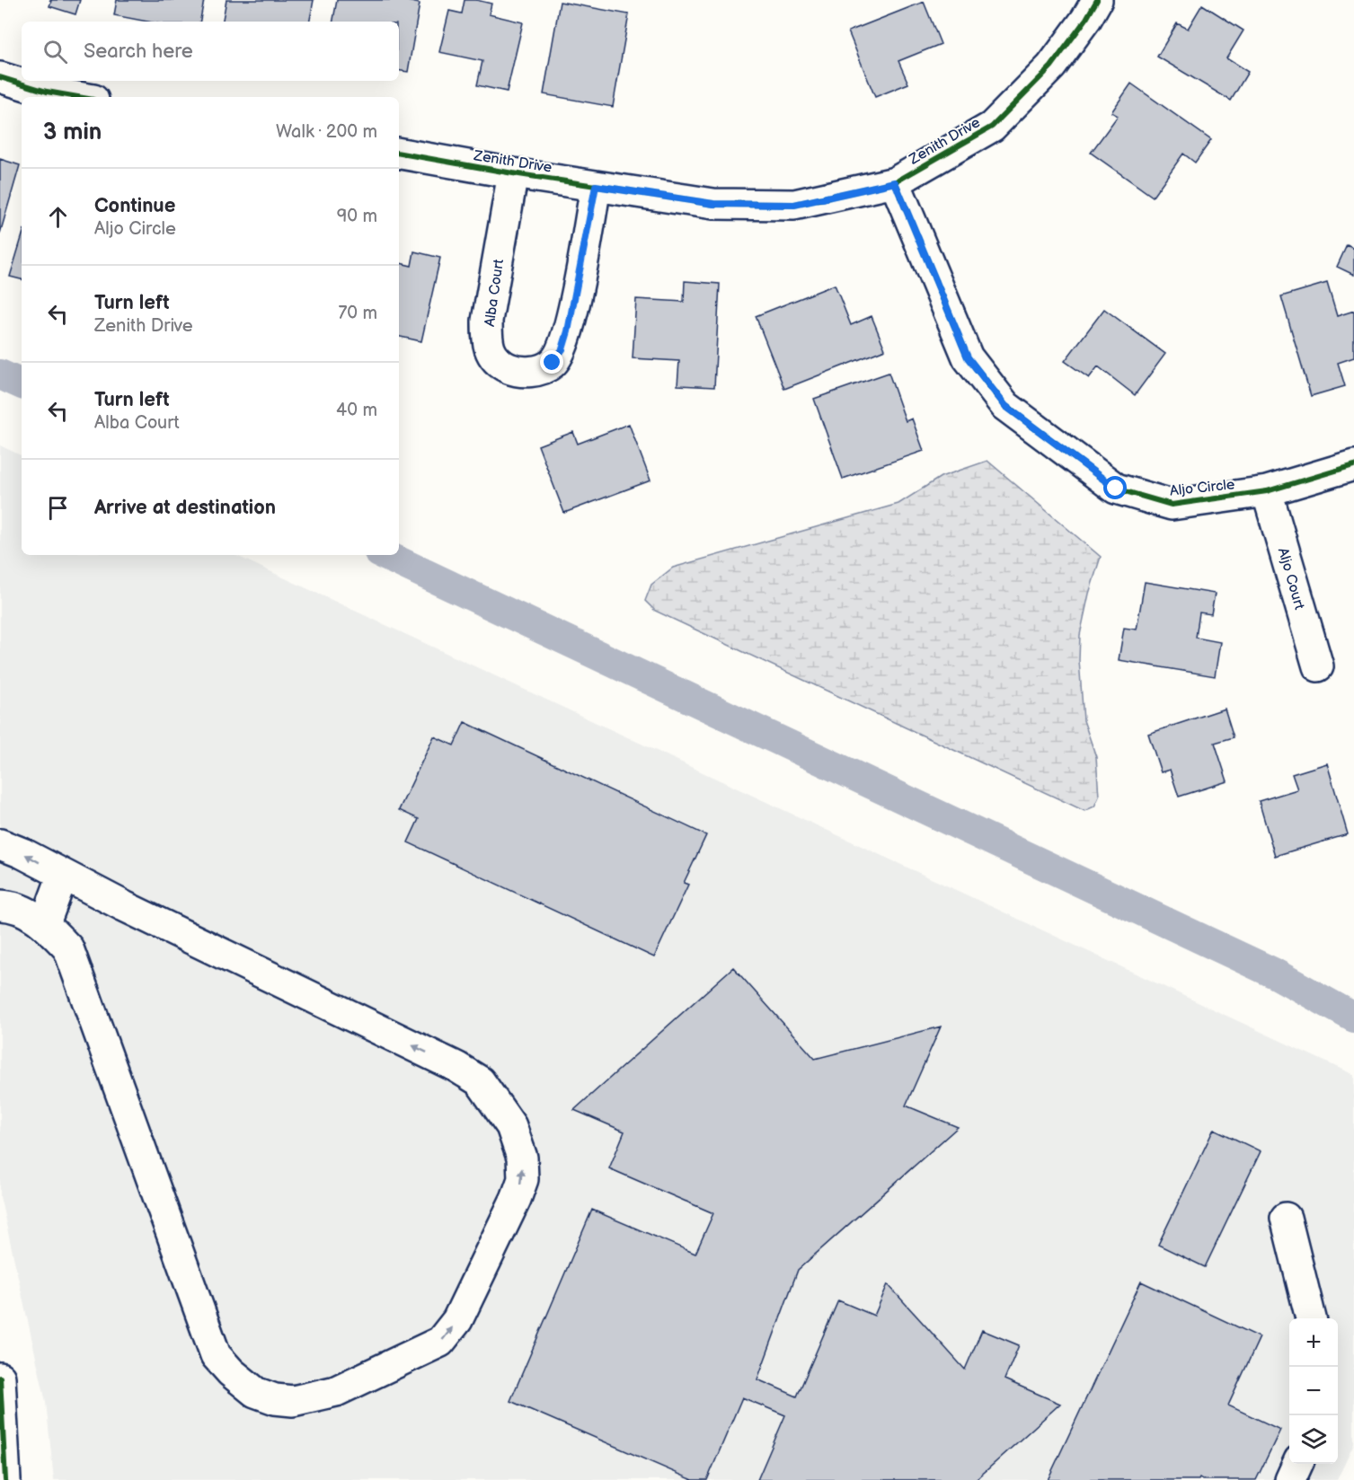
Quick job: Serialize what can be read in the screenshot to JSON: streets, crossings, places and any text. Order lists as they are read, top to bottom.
{
  "streets": {
    "street": [
      "Zenith Drive",
      "Alba Court",
      "Aljo Circle",
      "Aljo Court"
    ]
  },
  "crossings": [
    ["Zenith Drive", "Alba Court"],
    ["Zenith Drive", "Aljo Circle"],
    ["Aljo Circle", "Aljo Court"]
  ],
  "page": {
    "search": "Search here",
    "heading": ["3 min", "Walk · 200 m"],
    "list": [
      ["Continue", "Aljo Circle", "90 m"],
      ["Turn left", "Zenith Drive", "70 m"],
      ["Turn left", "Alba Court", "40 m"],
      "Arrive at destination"
    ],
    "map_buttons": ["+", "−"]
  }
}
